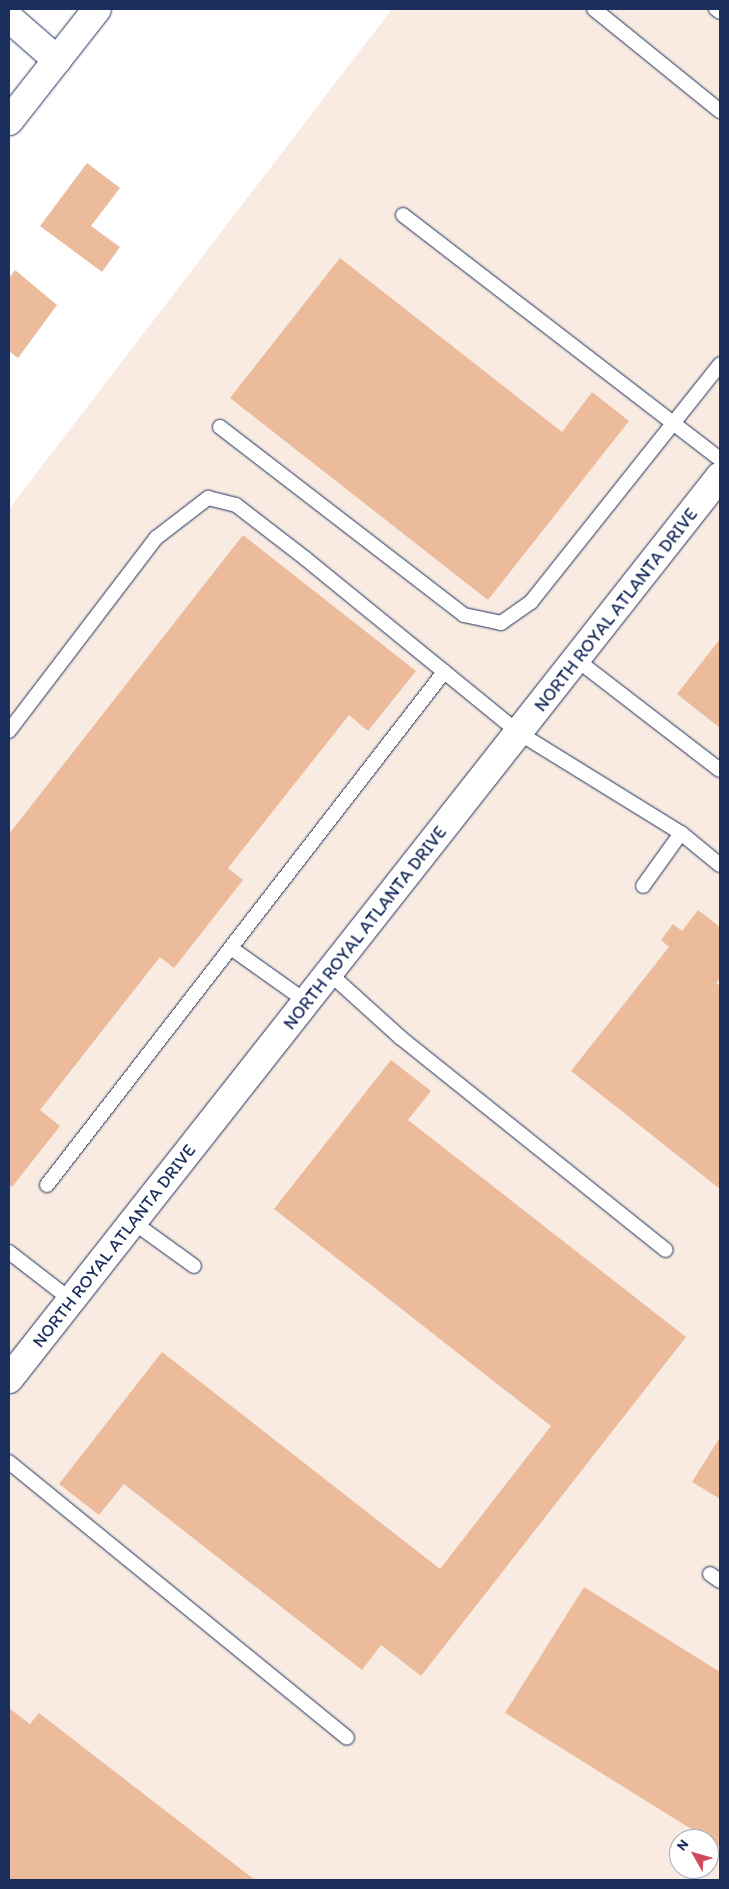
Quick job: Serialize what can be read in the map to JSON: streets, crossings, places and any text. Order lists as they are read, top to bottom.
{
  "streets": {
    "street": ["NORTH ROYAL ATLANTA DRIVE"]
  },
  "north": "top left"
}
